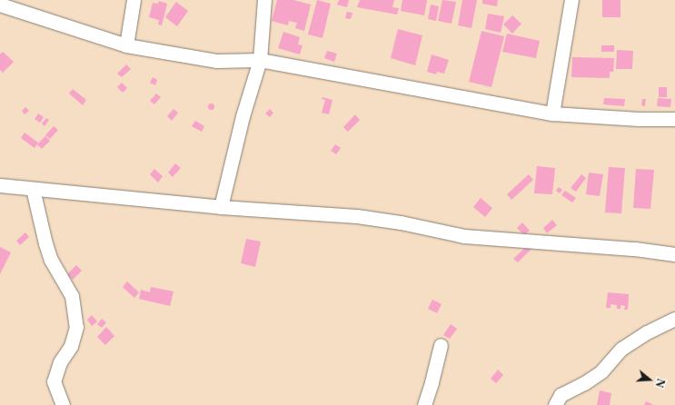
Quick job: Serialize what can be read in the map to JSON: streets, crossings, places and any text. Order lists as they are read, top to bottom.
{
  "north": "right"
}
